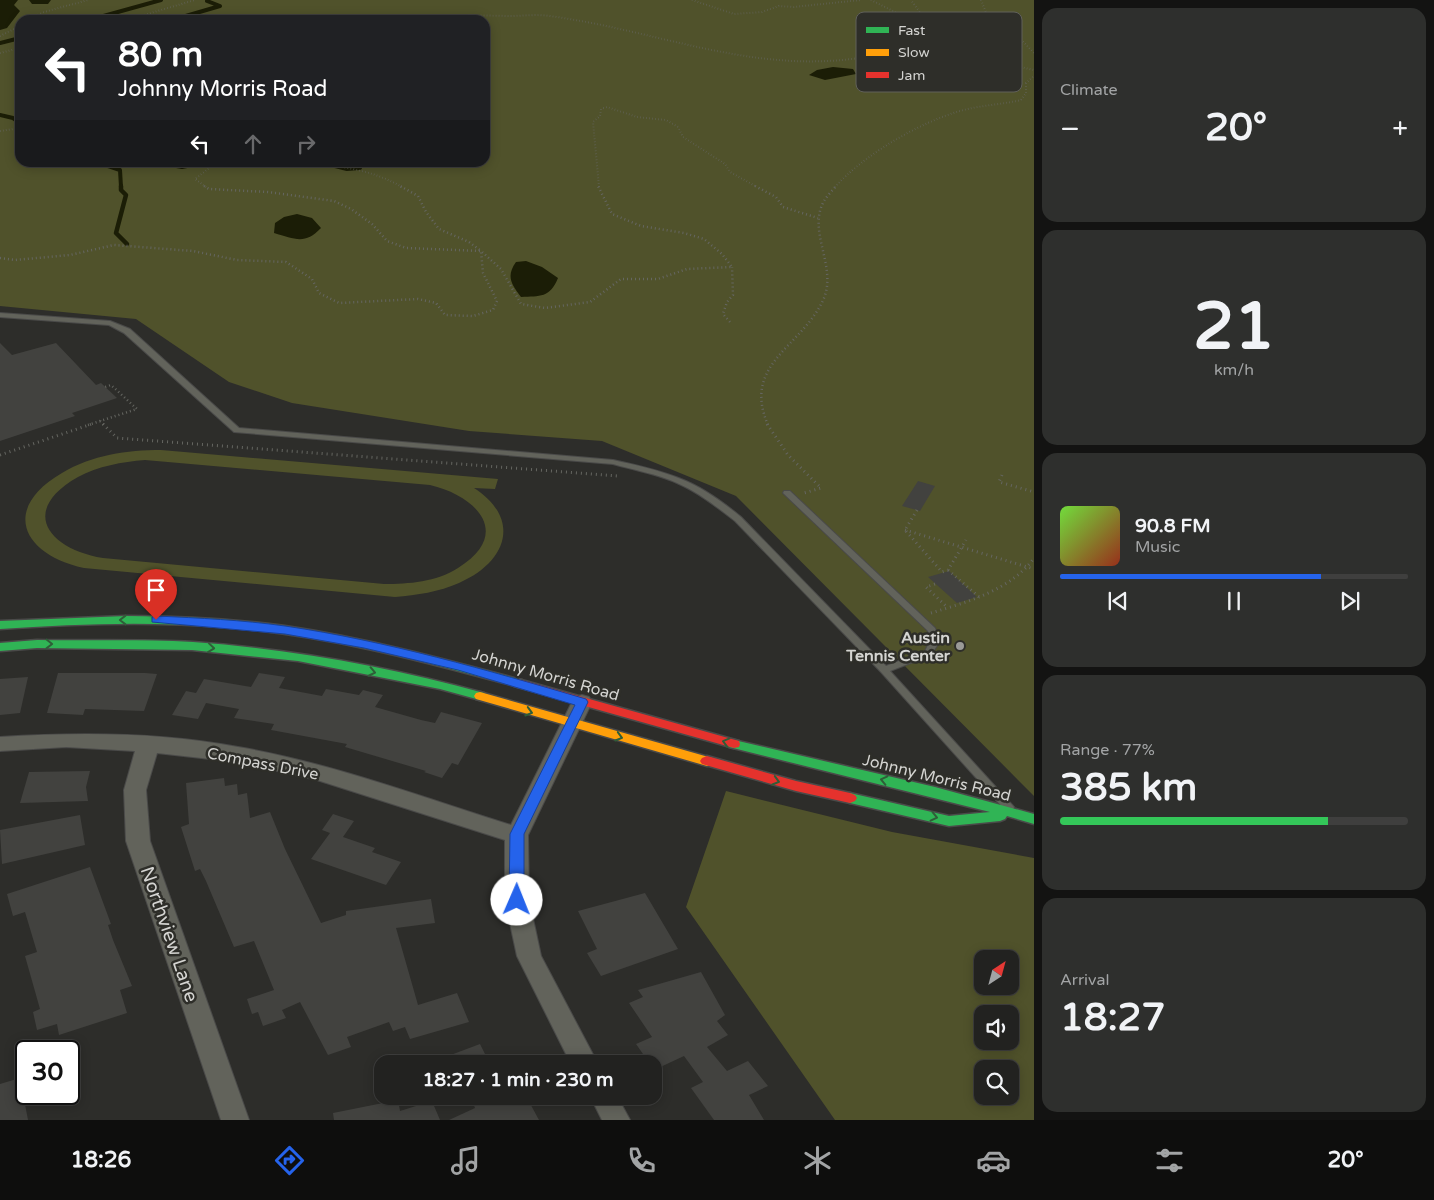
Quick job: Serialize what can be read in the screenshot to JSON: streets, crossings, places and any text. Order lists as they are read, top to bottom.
{
  "streets": {
    "street": ["Johnny Morris Road", "Compass Drive", "Northview Lane"]
  },
  "crossings": [
    ["Compass Drive", "Northview Lane"]
  ],
  "places": ["Austin Tennis Center"],
  "legend": ["Fast", "Slow", "Jam"],
  "north": "top right",
  "page": {
    "tile": [
      "Climate",
      ["21", "km/h"],
      ["Range · 77%", "385 km"],
      ["Arrival", "18:27"]
    ],
    "turn": ["80 m", "Johnny Morris Road"],
    "heat": ["−", "20°", "+"],
    "song": ["90.8 FM", "Music"],
    "limit": "30",
    "trip": "18:27 · 1 min · 230 m",
    "tabs": ["18:26", "20°"]
  }
}
